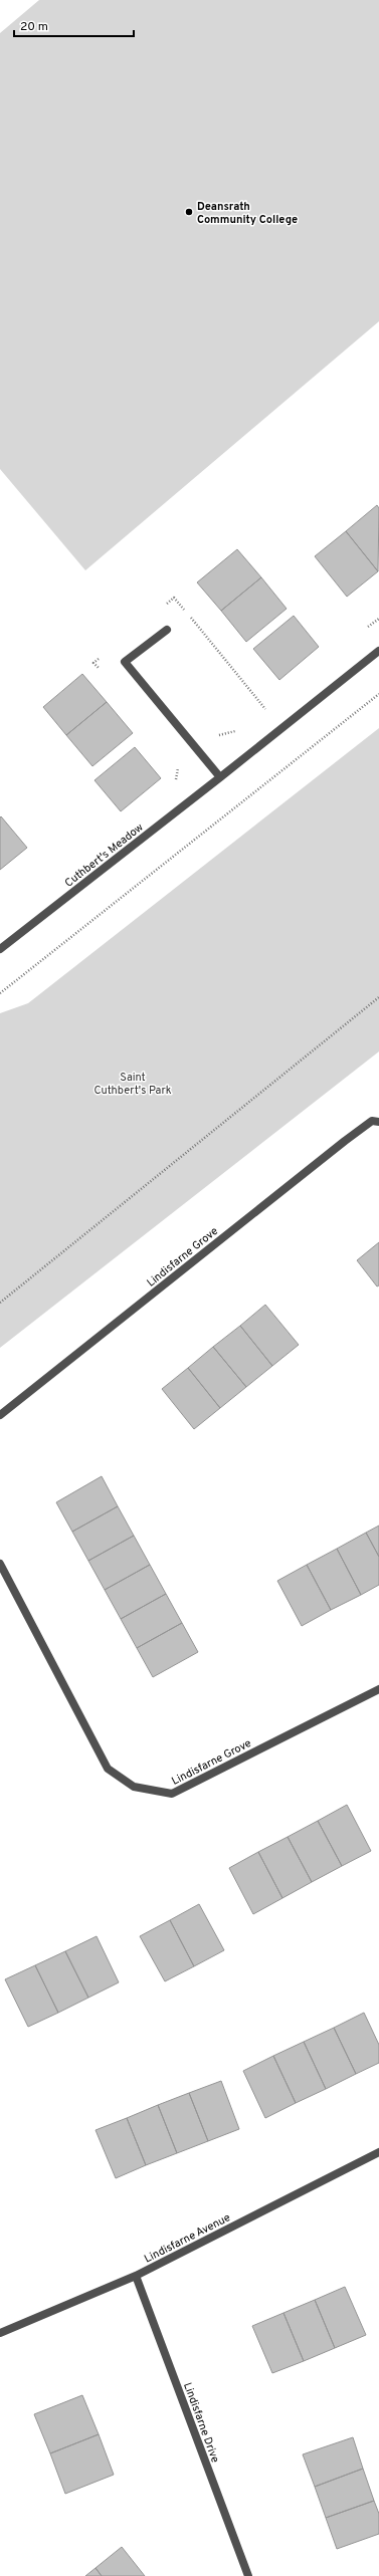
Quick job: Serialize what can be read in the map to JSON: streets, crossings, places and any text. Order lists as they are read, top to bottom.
{
  "streets": {
    "street": [
      "Cuthbert's Meadow",
      "Lindisfarne Grove",
      "Lindisfarne Avenue",
      "Lindisfarne Drive"
    ]
  },
  "crossings": [
    ["Lindisfarne Avenue", "Lindisfarne Drive"]
  ],
  "parks": ["Saint Cuthbert's Park"],
  "places": ["Deansrath Community College"],
  "scale_bar": "20 m"
}
